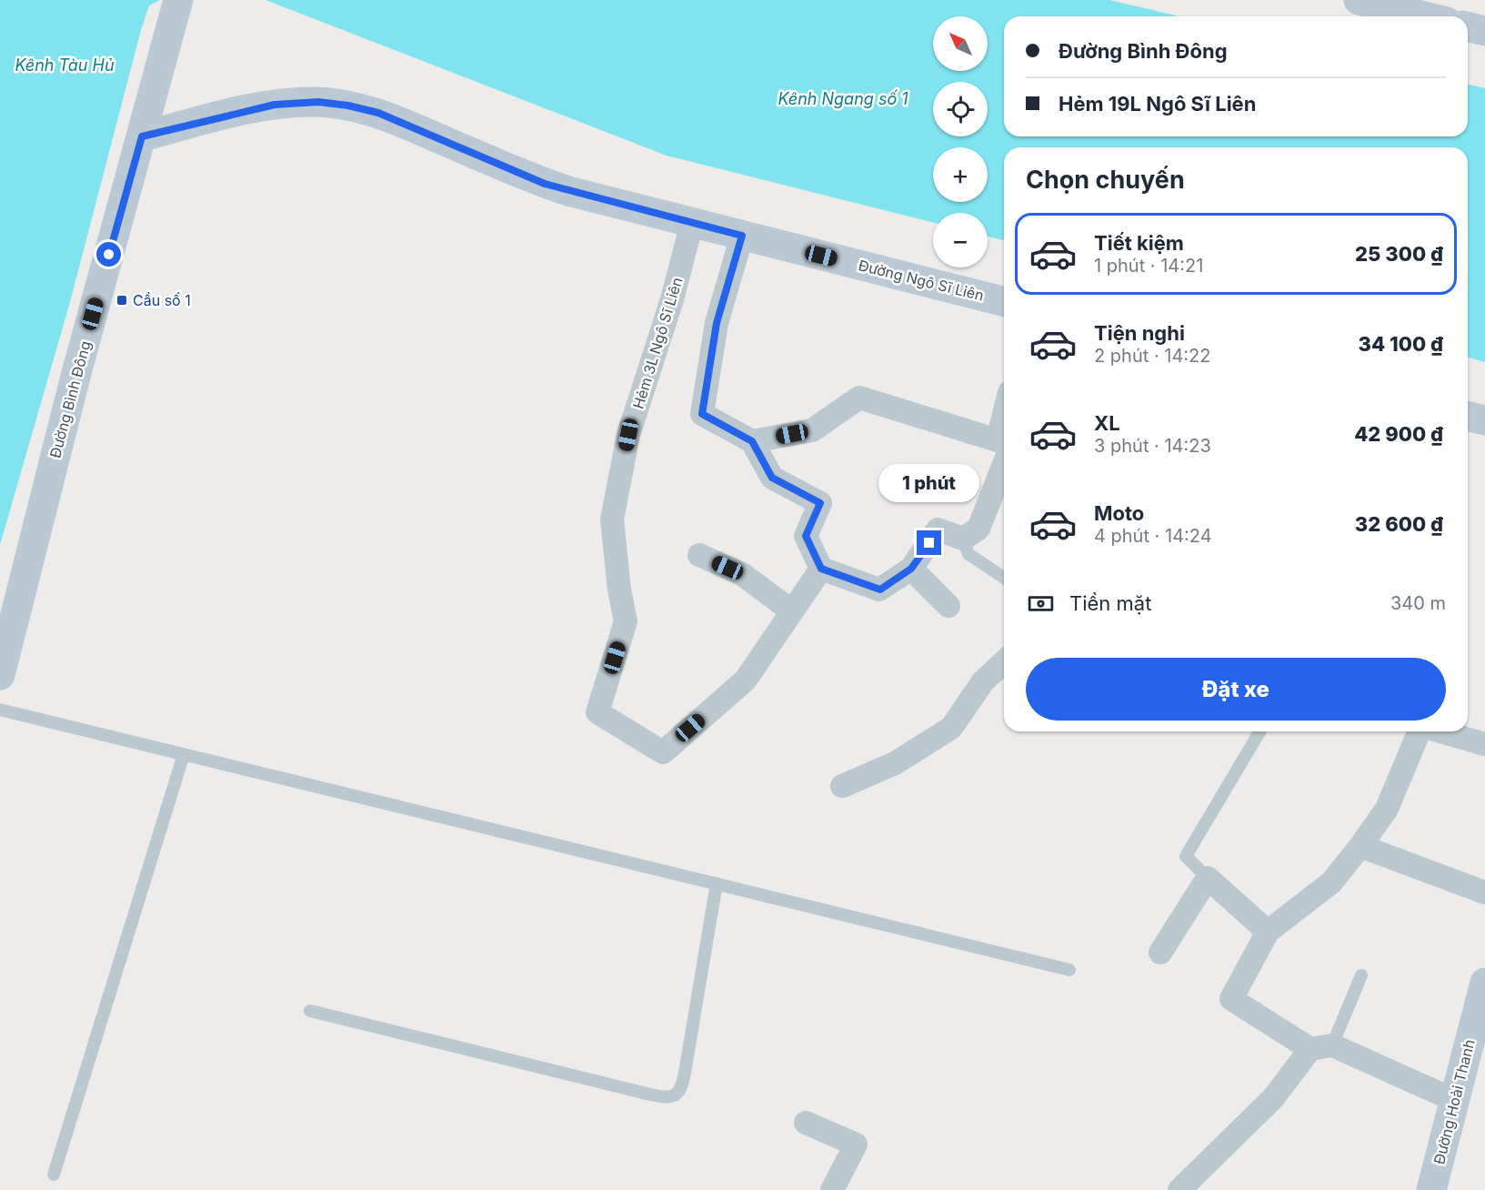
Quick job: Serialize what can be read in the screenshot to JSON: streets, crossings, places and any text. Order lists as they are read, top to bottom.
{
  "streets": {
    "street": [
      "Đường Ngô Sĩ Liên",
      "Hẻm 3L Ngô Sĩ Liên",
      "Đường Bình Đông",
      "Đường Hoài Thanh"
    ]
  },
  "crossings": [
    ["Đường Ngô Sĩ Liên", "Hẻm 3L Ngô Sĩ Liên"],
    ["Đường Ngô Sĩ Liên", "Đường Bình Đông"]
  ],
  "water": ["Kênh Tàu Hủ", "Kênh Ngang số 1"],
  "places": {
    "transit": ["Cầu số 1"]
  },
  "north": "top left",
  "page": {
    "map_buttons": ["+", "−"],
    "banner": ["Đường Bình Đông", "Hẻm 19L Ngô Sĩ Liên"],
    "heading": "Chọn chuyến",
    "list": [
      {
        "name": "Tiết kiệm",
        "note": "1 phút · 14:21",
        "value": "25 300 ₫"
      },
      {
        "name": "Tiện nghi",
        "note": "2 phút · 14:22",
        "value": "34 100 ₫"
      },
      {
        "name": "XL",
        "note": "3 phút · 14:23",
        "value": "42 900 ₫"
      },
      {
        "name": "Moto",
        "note": "4 phút · 14:24",
        "value": "32 600 ₫"
      }
    ],
    "bubble": "1 phút",
    "pay": ["Tiền mặt", "340 m"],
    "buttons": "Đặt xe"
  }
}
